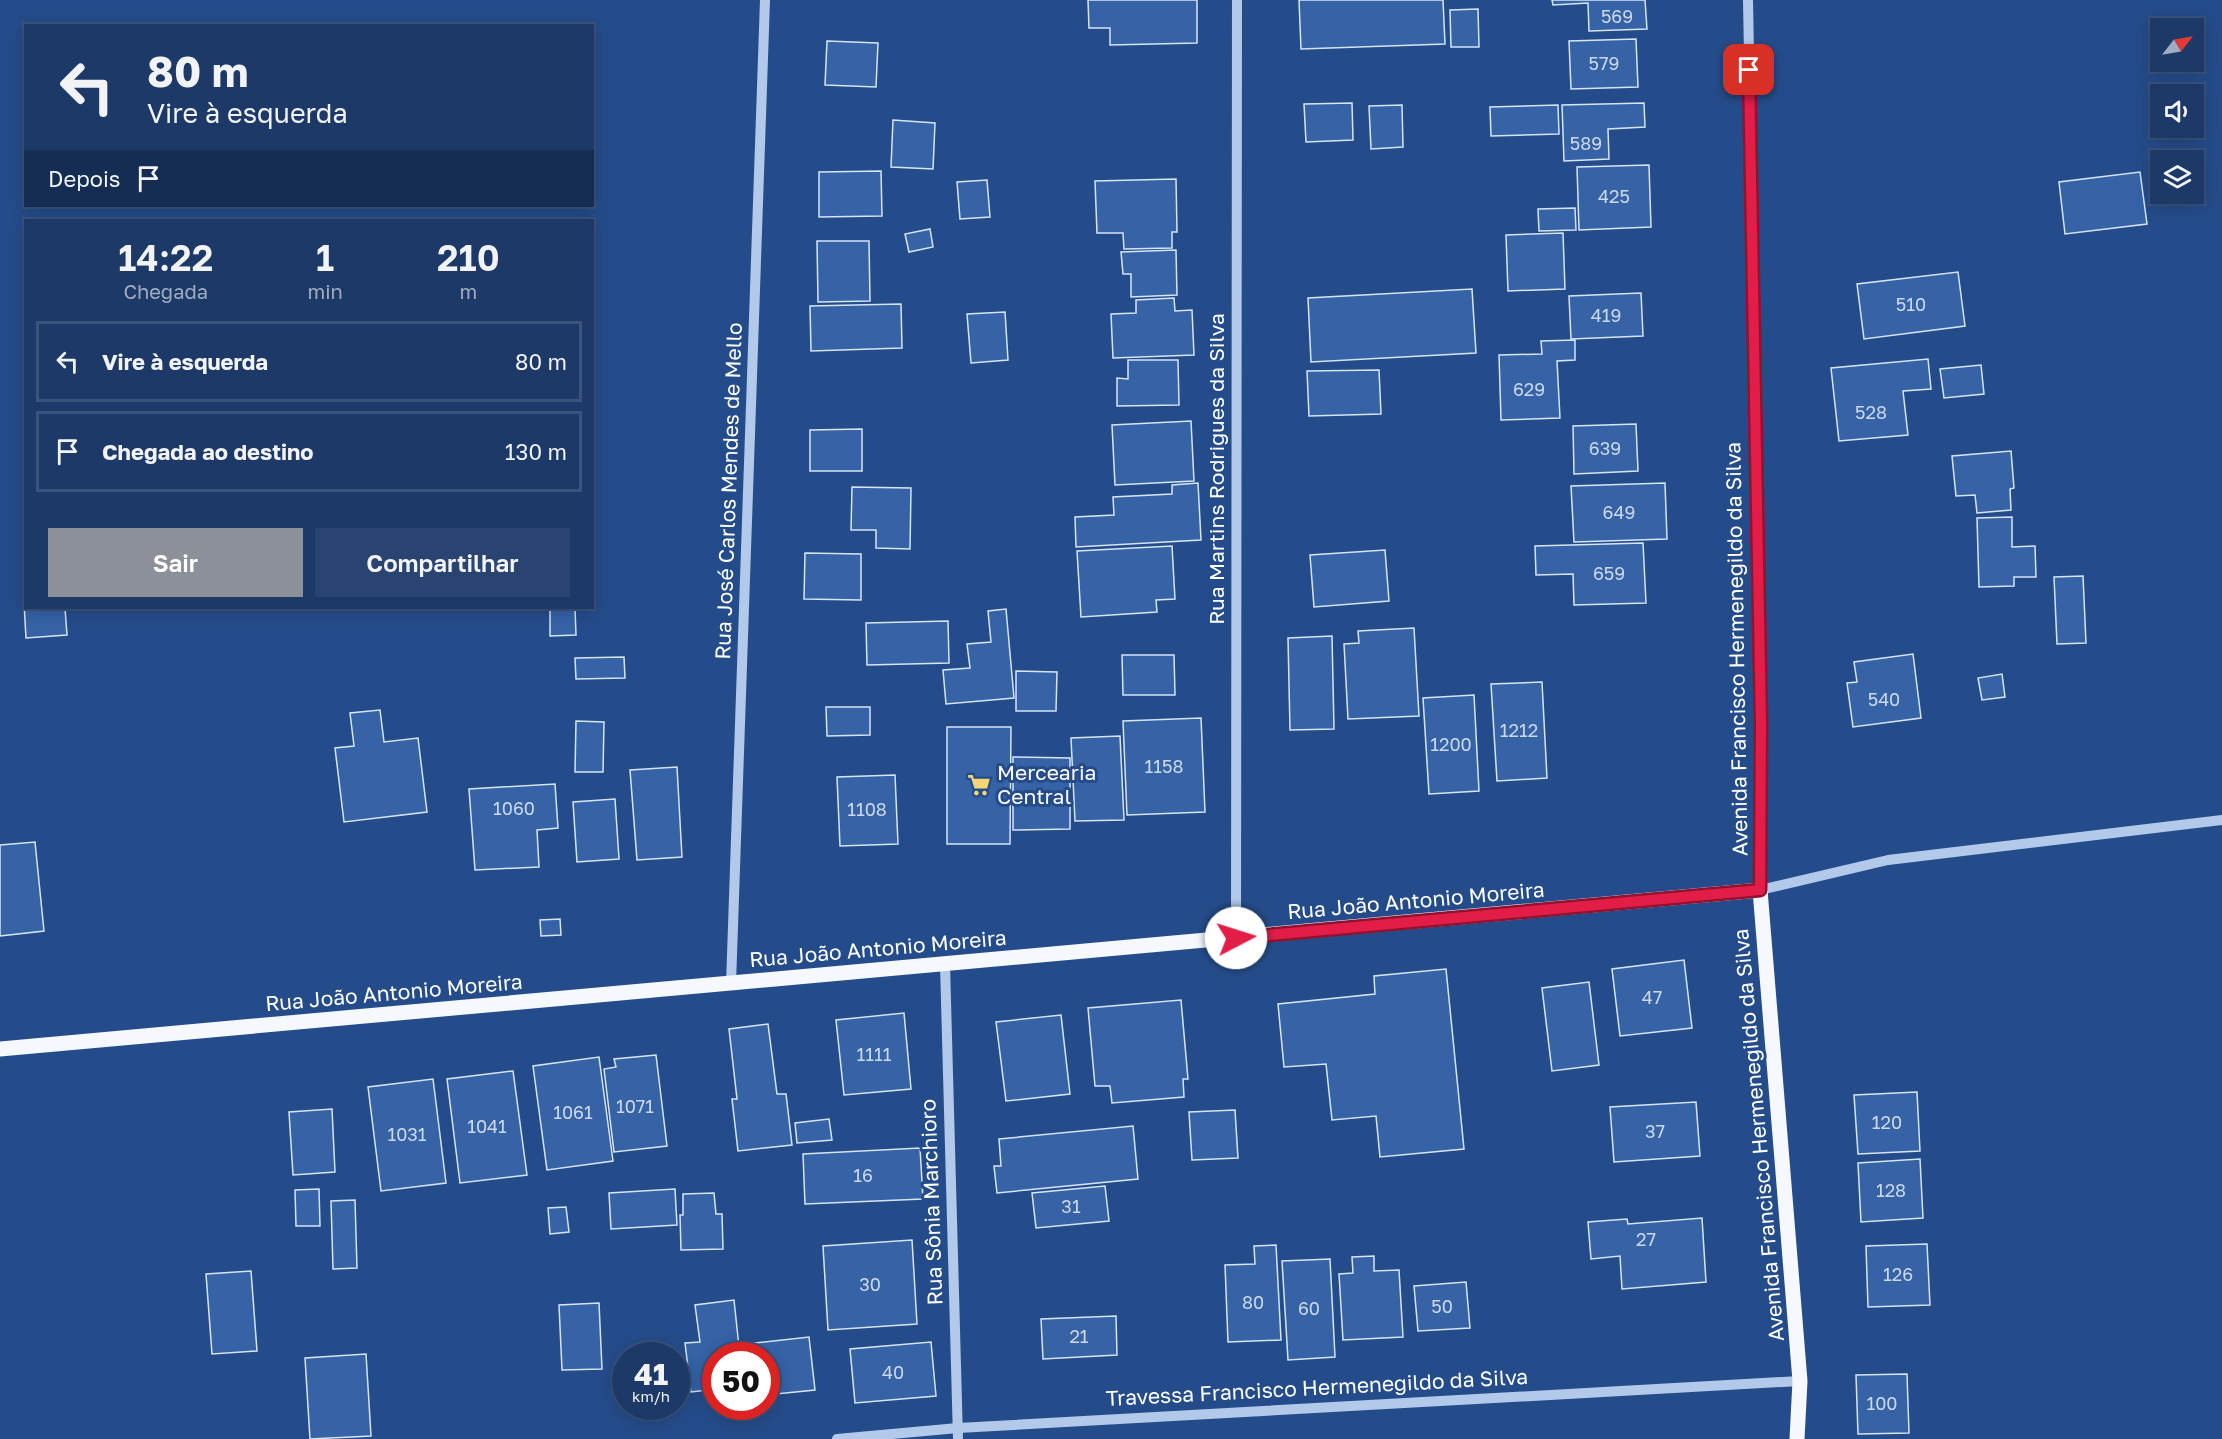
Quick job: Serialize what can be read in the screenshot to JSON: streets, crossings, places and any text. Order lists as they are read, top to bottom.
{
  "streets": {
    "main road": ["Avenida Francisco Hermenegildo da Silva", "Rua João Antonio Moreira"],
    "street": [
      "Rua Martins Rodrigues da Silva",
      "Rua José Carlos Mendes de Mello",
      "Rua Sônia Marchioro",
      "Travessa Francisco Hermenegildo da Silva"
    ]
  },
  "crossings": [
    ["Rua Martins Rodrigues da Silva", "Rua João Antonio Moreira"],
    ["Rua José Carlos Mendes de Mello", "Rua João Antonio Moreira"],
    ["Avenida Francisco Hermenegildo da Silva", "Rua João Antonio Moreira"],
    ["Avenida Francisco Hermenegildo da Silva", "Travessa Francisco Hermenegildo da Silva"],
    ["Rua João Antonio Moreira", "Rua Sônia Marchioro"],
    ["Rua Sônia Marchioro", "Travessa Francisco Hermenegildo da Silva"]
  ],
  "places": {
    "supermarket": ["Mercearia Central"]
  },
  "house_numbers": [
    "569",
    "579",
    "589",
    "425",
    "510",
    "419",
    "629",
    "528",
    "639",
    "649",
    "659",
    "540",
    "1212",
    "1200",
    "1158",
    "1060",
    "1108",
    "47",
    "1111",
    "1071",
    "1061",
    "120",
    "1041",
    "37",
    "1031",
    "16",
    "128",
    "31",
    "27",
    "126",
    "30",
    "80",
    "50",
    "60",
    "21",
    "40",
    "100"
  ],
  "north": "top right",
  "page": {
    "turn": ["80 m", "Vire à esquerda"],
    "then": "Depois",
    "eta": [
      "14:22",
      "Chegada",
      "1",
      "min",
      "210",
      "m"
    ],
    "list": [
      {
        "name": "Vire à esquerda",
        "value": "80 m"
      },
      {
        "name": "Chegada ao destino",
        "value": "130 m"
      }
    ],
    "buttons": ["Sair", "Compartilhar"],
    "speed": "41 km/h",
    "limit": "50"
  }
}
